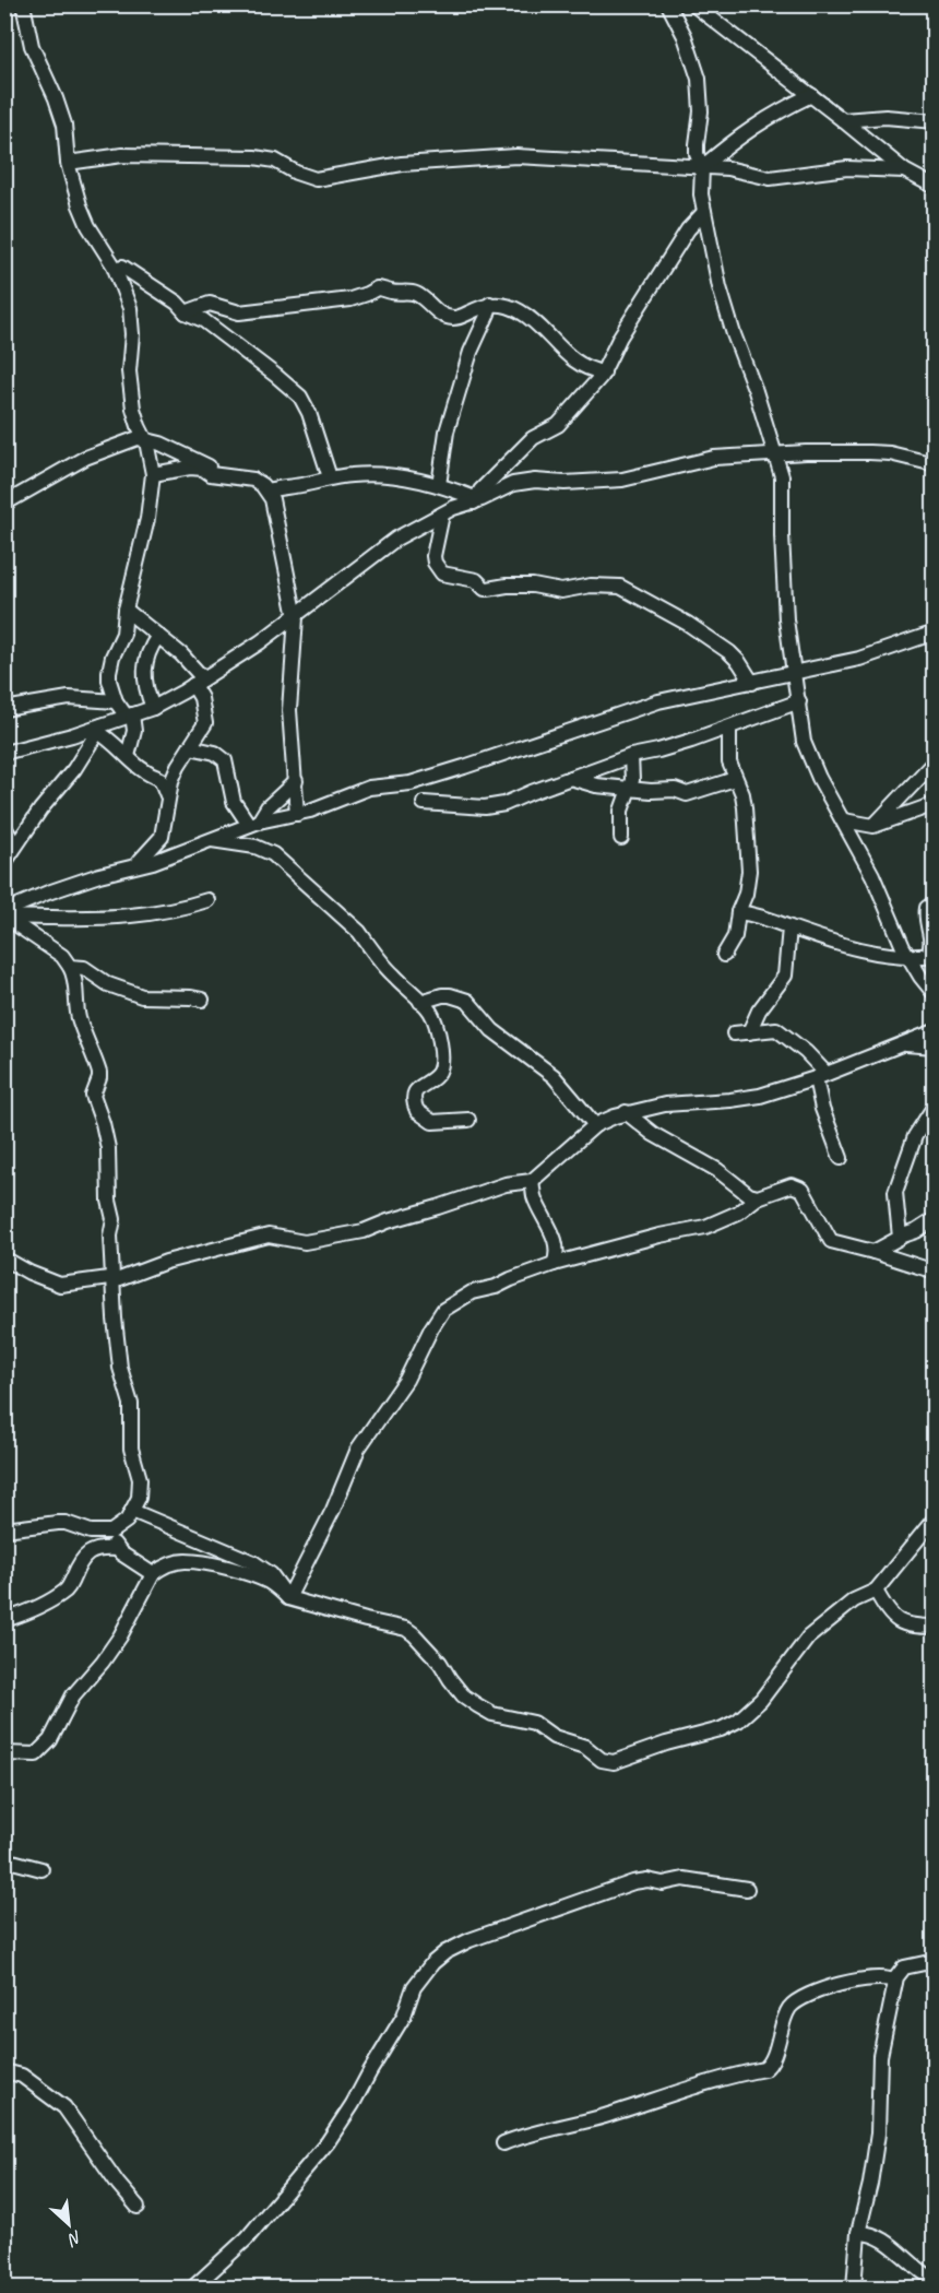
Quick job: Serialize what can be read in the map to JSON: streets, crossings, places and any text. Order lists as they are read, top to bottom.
{
  "north": "bottom right"
}
